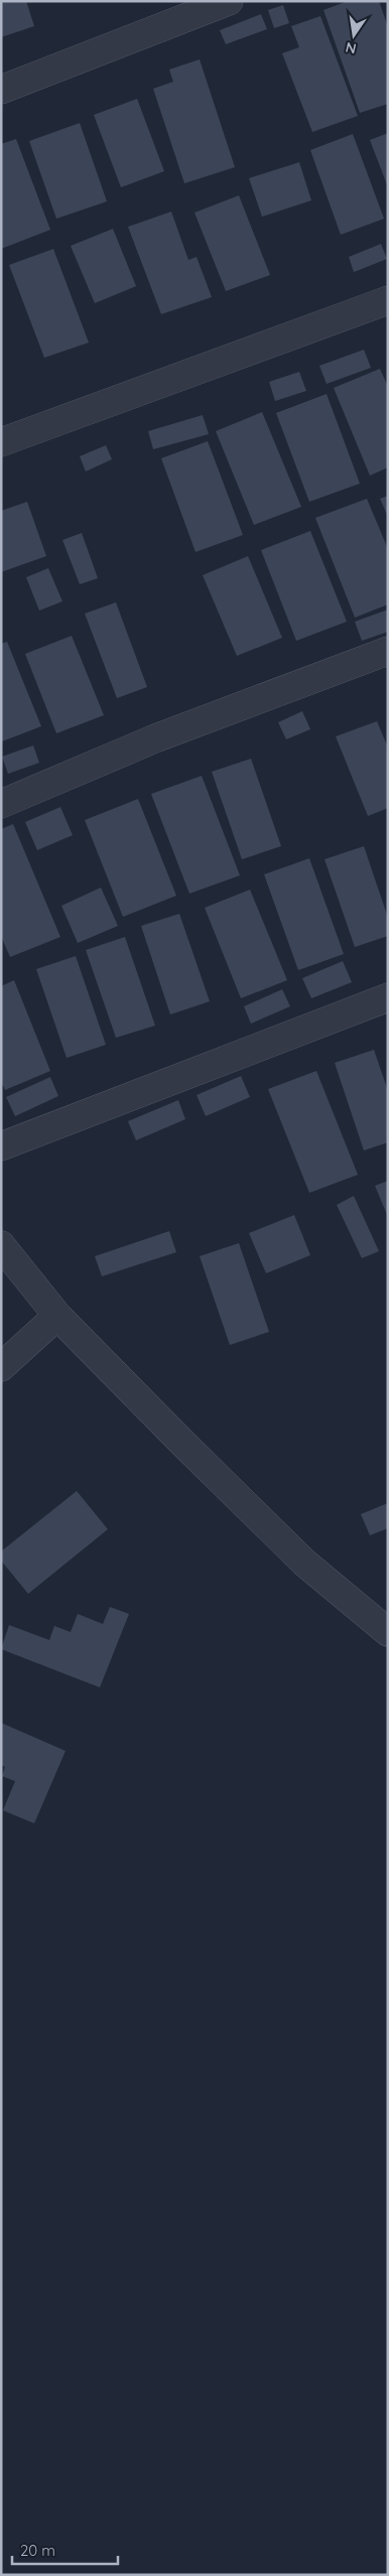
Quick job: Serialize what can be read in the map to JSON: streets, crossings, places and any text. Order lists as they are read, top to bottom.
{
  "scale_bar": "20 m",
  "north": "bottom"
}
